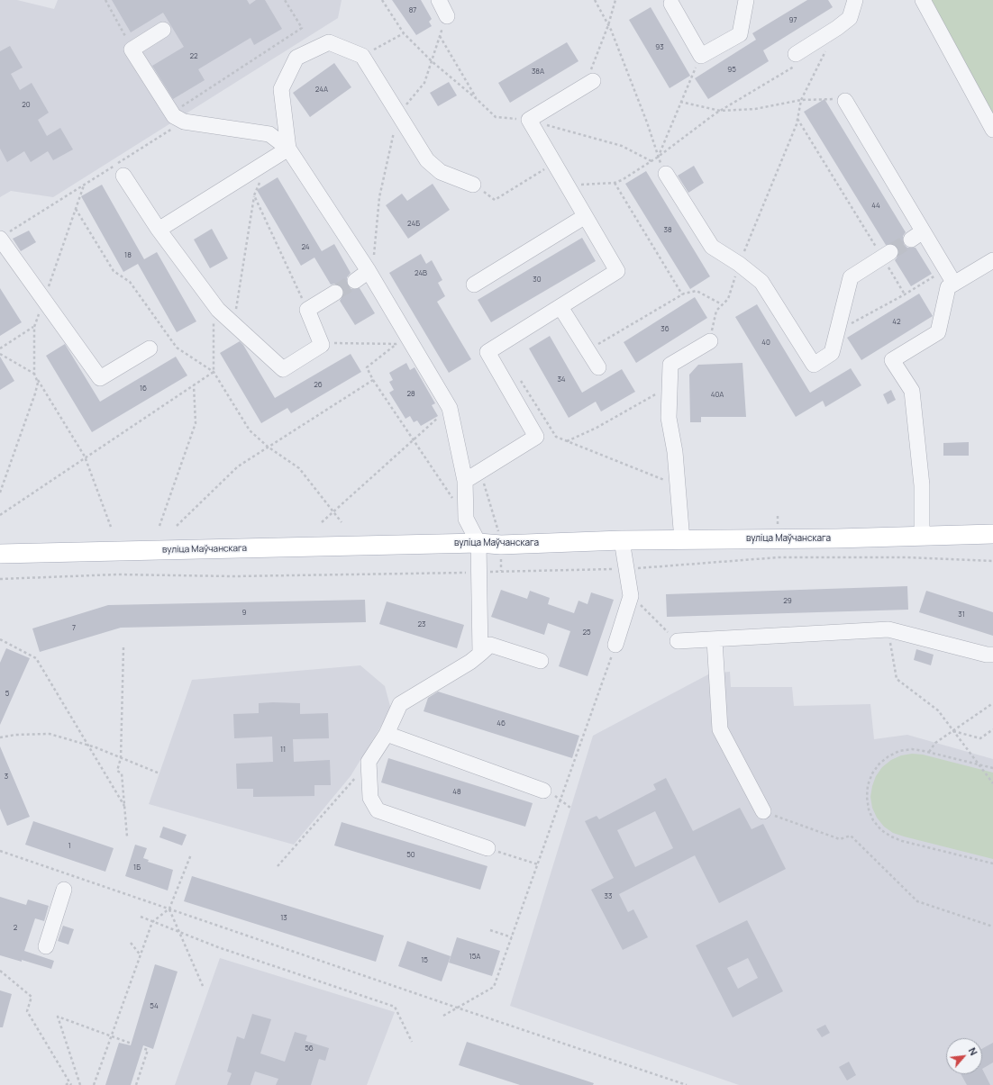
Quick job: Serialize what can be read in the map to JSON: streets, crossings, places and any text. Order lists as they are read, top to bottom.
{
  "streets": {
    "main road": ["вуліца Маўчанскага"]
  },
  "house_numbers": [
    "87",
    "97",
    "93",
    "22",
    "95",
    "38А",
    "24А",
    "20",
    "44",
    "24Б",
    "38",
    "24",
    "18",
    "24В",
    "30",
    "42",
    "36",
    "40",
    "34",
    "26",
    "16",
    "28",
    "40А",
    "29",
    "9",
    "31",
    "23",
    "7",
    "25",
    "5",
    "46",
    "11",
    "3",
    "48",
    "1",
    "50",
    "1Б",
    "33",
    "13",
    "2",
    "15А",
    "15",
    "54",
    "56"
  ],
  "north": "top right"
}
